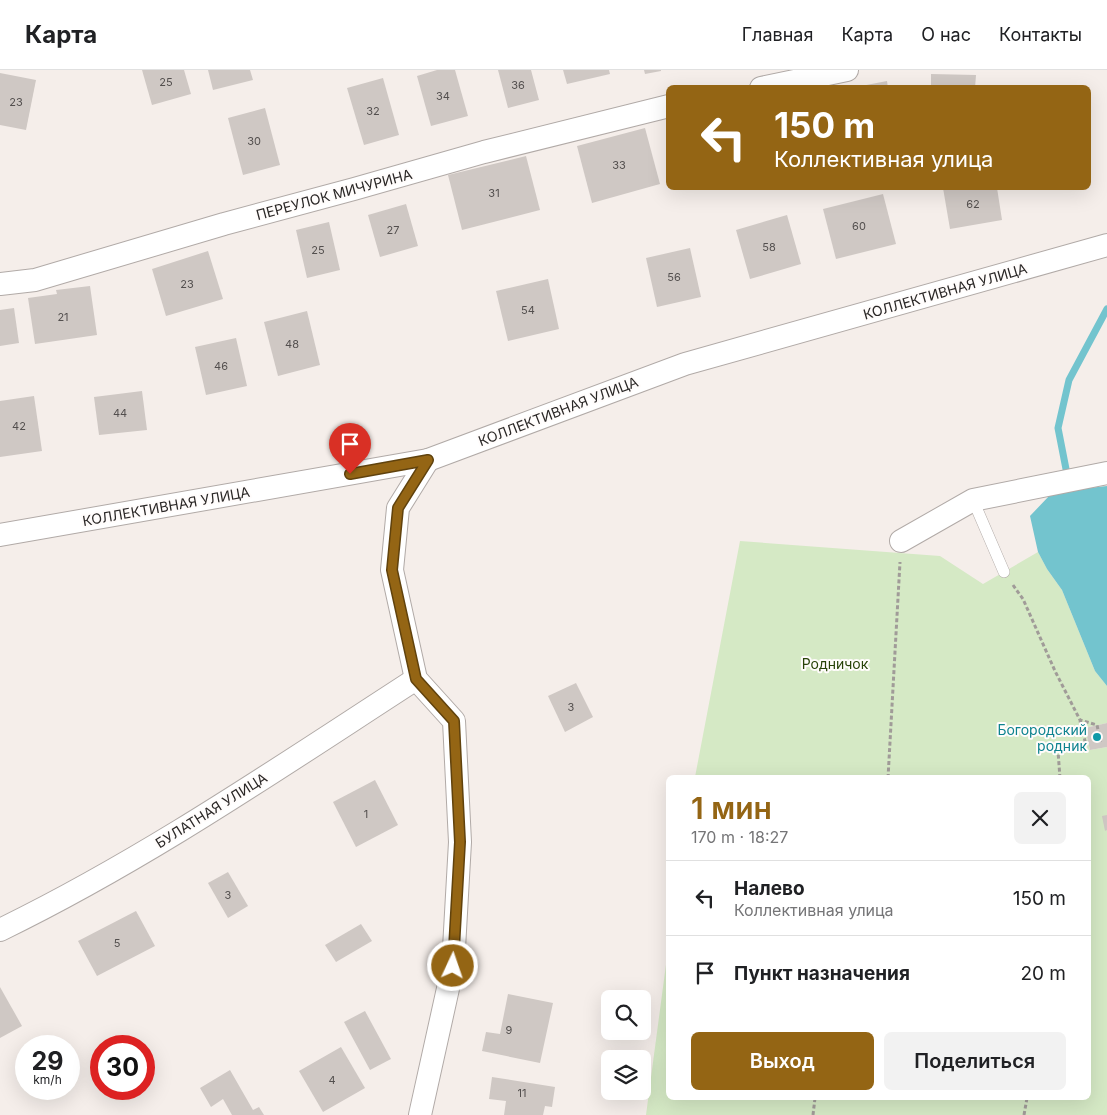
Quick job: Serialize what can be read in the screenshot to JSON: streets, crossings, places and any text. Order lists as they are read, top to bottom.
{
  "streets": {
    "street": ["ПЕРЕУЛОК МИЧУРИНА", "КОЛЛЕКТИВНАЯ УЛИЦА", "БУЛАТНАЯ УЛИЦА"]
  },
  "parks": ["Родничок"],
  "places": ["Богородский родник"],
  "house_numbers": [
    "25",
    "36",
    "34",
    "23",
    "32",
    "30",
    "33",
    "31",
    "62",
    "60",
    "27",
    "58",
    "25",
    "56",
    "23",
    "54",
    "21",
    "48",
    "46",
    "44",
    "42",
    "3",
    "1",
    "3",
    "5",
    "9",
    "4",
    "11"
  ],
  "page": {
    "header": "Карта",
    "nav": [
      "Главная",
      "Карта",
      "О нас",
      "Контакты"
    ],
    "turn": ["150 m", "Коллективная улица"],
    "heading": ["1 мин", "170 m · 18:27"],
    "list": [
      {
        "name": "Налево",
        "note": "Коллективная улица",
        "value": "150 m"
      },
      {
        "name": "Пункт назначения",
        "value": "20 m"
      }
    ],
    "buttons": ["Выход", "Поделиться"],
    "speed": "29 km/h",
    "limit": "30"
  }
}
